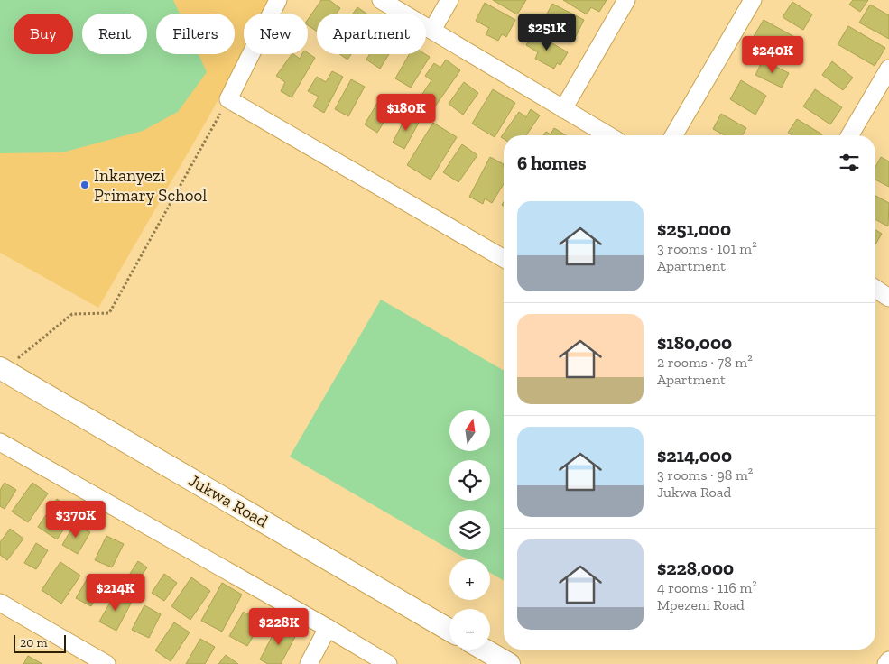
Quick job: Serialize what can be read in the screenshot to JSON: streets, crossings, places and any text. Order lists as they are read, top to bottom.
{
  "streets": {
    "street": ["Jukwa Road"]
  },
  "places": ["Inkanyezi Primary School"],
  "scale_bar": "20 m",
  "north": "top",
  "page": {
    "price": [
      "$251K",
      "$240K",
      "$180K",
      "$370K",
      "$214K",
      "$228K"
    ],
    "chip": [
      "Buy",
      "Rent",
      "Filters",
      "New",
      "Apartment"
    ],
    "heading": "6 homes",
    "list": [
      {
        "name": "$251,000",
        "note": "3 rooms · 101 m² · Apartment"
      },
      {
        "name": "$180,000",
        "note": "2 rooms · 78 m² · Apartment"
      },
      {
        "name": "$214,000",
        "note": "3 rooms · 98 m² · Jukwa Road"
      },
      {
        "name": "$228,000",
        "note": "4 rooms · 116 m² · Mpezeni Road"
      }
    ],
    "map_buttons": ["+", "−"],
    "scale": "20 m"
  }
}
